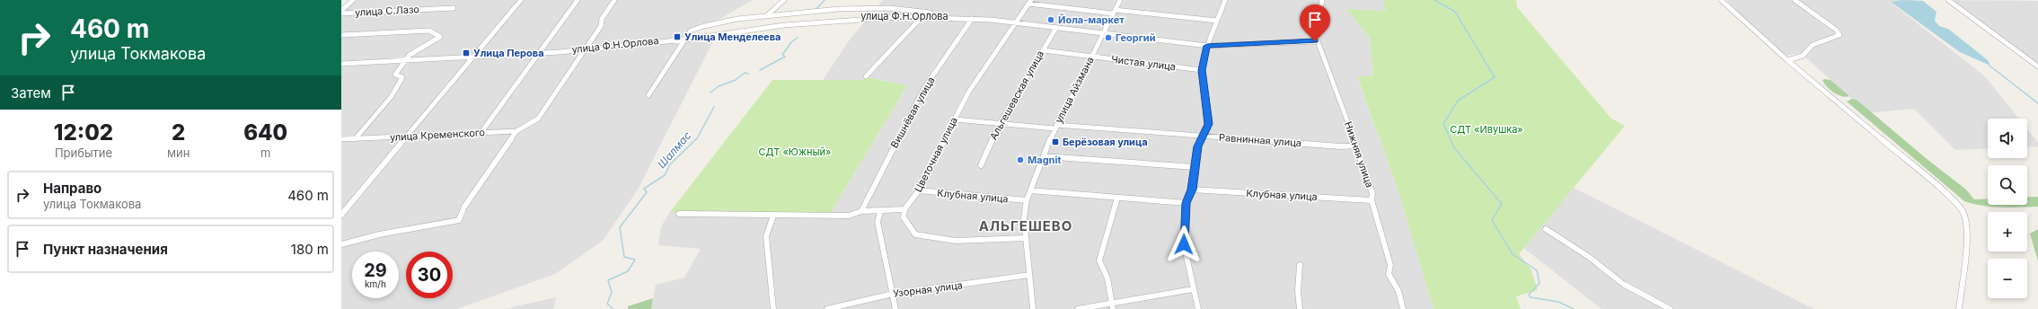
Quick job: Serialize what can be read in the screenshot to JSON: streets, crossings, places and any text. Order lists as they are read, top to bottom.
{
  "streets": {
    "street": [
      "улица С.Лазо",
      "улица Ф.Н.Орлова",
      "Чистая улица",
      "улица Айзмана",
      "Альгешевская улица",
      "Вишнёвая улица",
      "улица Кременского",
      "Равнинная улица",
      "Цветочная улица",
      "Нижняя улица",
      "Клубная улица",
      "Узорная улица"
    ]
  },
  "crossings": [
    ["улица Ф.Н.Орлова", "улица Айзмана"],
    ["улица Ф.Н.Орлова", "Альгешевская улица"],
    ["улица Ф.Н.Орлова", "Вишнёвая улица"],
    ["улица Ф.Н.Орлова", "улица Кременского"],
    ["улица Ф.Н.Орлова", "Цветочная улица"],
    ["Чистая улица", "улица Айзмана"],
    ["Чистая улица", "Альгешевская улица"],
    ["улица Айзмана", "Равнинная улица"],
    ["улица Айзмана", "Клубная улица"],
    ["улица Айзмана", "Узорная улица"],
    ["Альгешевская улица", "Равнинная улица"],
    ["Равнинная улица", "Цветочная улица"],
    ["Равнинная улица", "Нижняя улица"],
    ["Цветочная улица", "Клубная улица"],
    ["Нижняя улица", "Клубная улица"]
  ],
  "districts": ["АЛЬГЕШЕВО"],
  "water": ["Шалмас"],
  "parks": ["СДТ «Ивушка»", "СДТ «Южный»"],
  "places": {
    "other": ["Йола-маркет", "Георгий", "Magnit"],
    "transit": ["Улица Менделеева", "Улица Перова", "Берёзовая улица"]
  },
  "page": {
    "turn": ["460 m", "улица Токмакова"],
    "then": "Затем",
    "eta": [
      "12:02",
      "Прибытие",
      "2",
      "мин",
      "640",
      "m"
    ],
    "map_buttons": ["+", "−"],
    "list": [
      {
        "name": "Направо",
        "note": "улица Токмакова",
        "value": "460 m"
      },
      {
        "name": "Пункт назначения",
        "value": "180 m"
      }
    ],
    "speed": "29 km/h",
    "limit": "30"
  }
}
